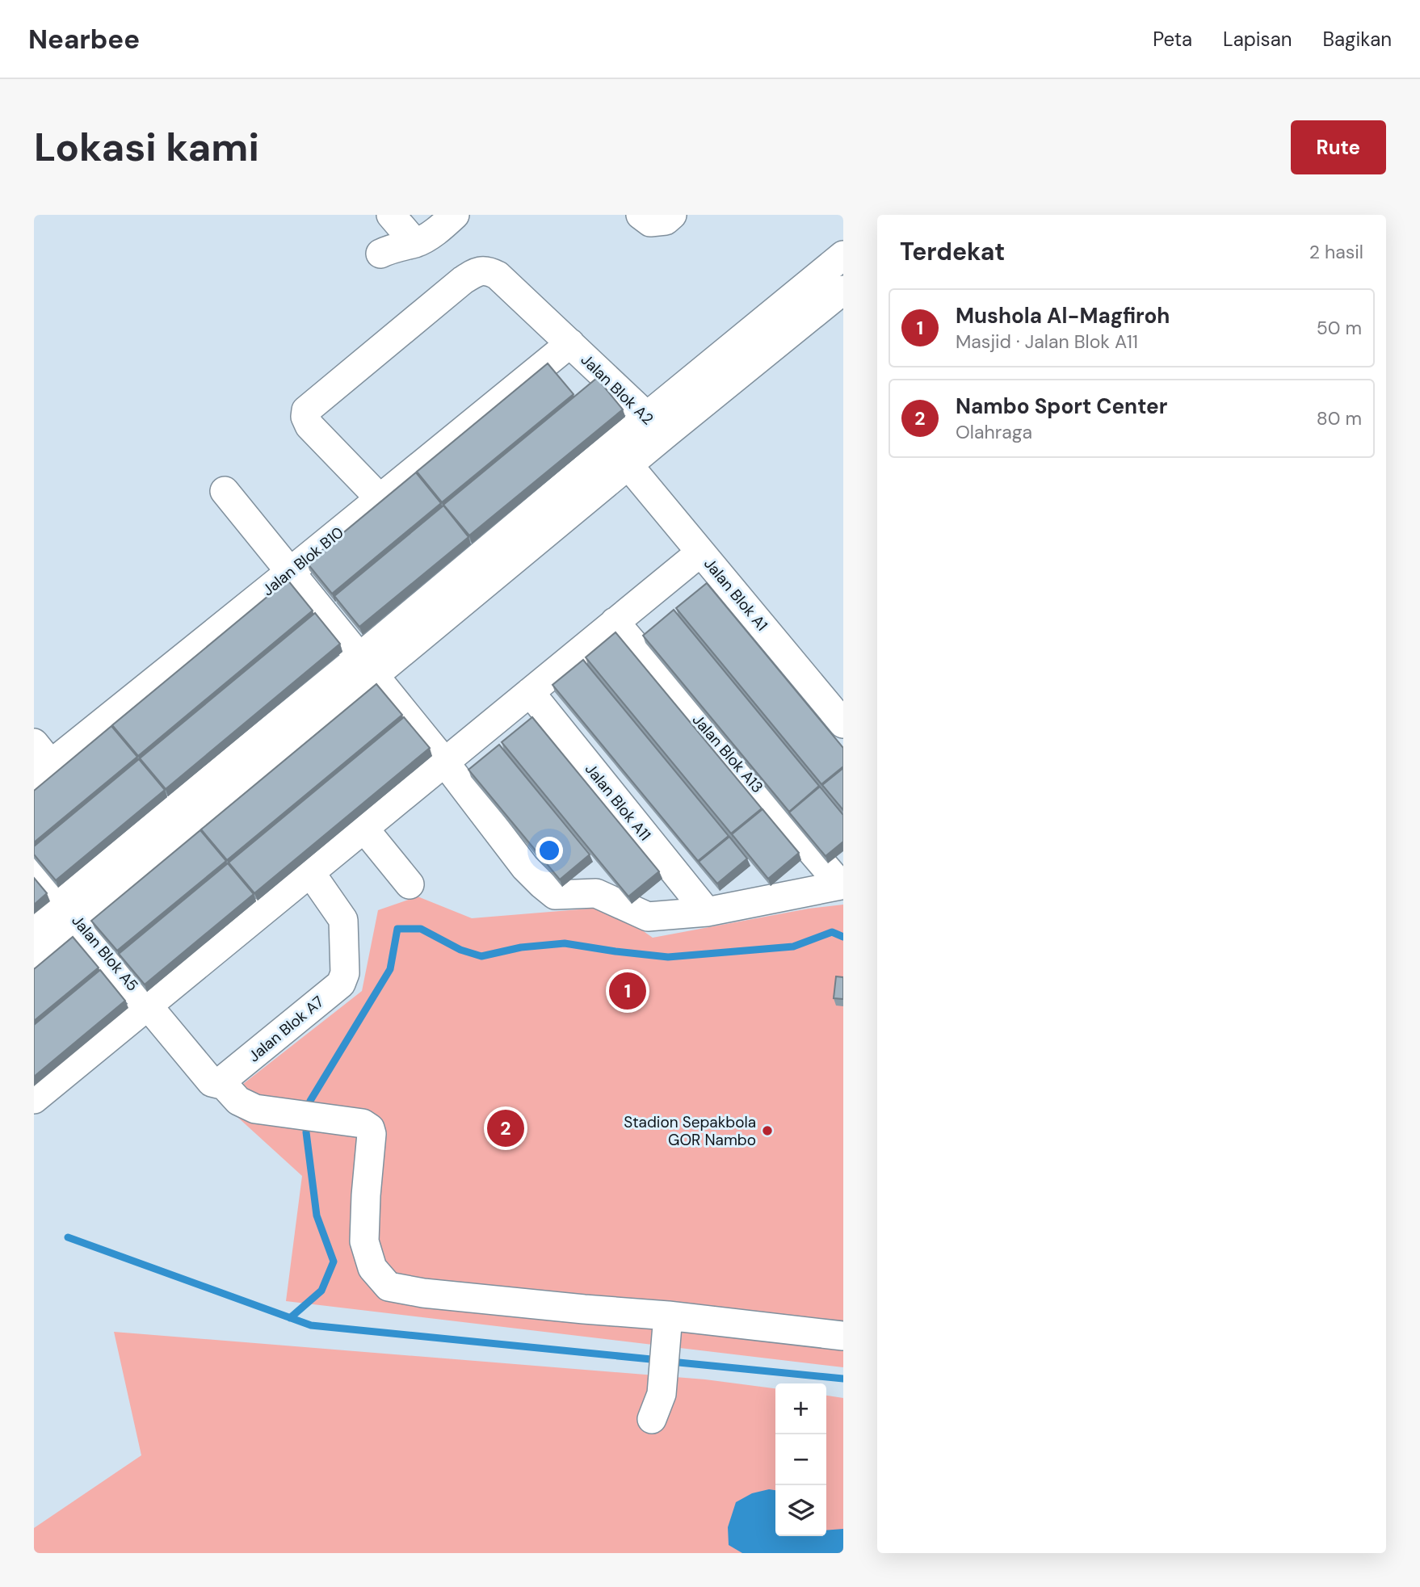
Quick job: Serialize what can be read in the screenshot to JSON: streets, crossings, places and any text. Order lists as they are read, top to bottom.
{
  "streets": {
    "street": [
      "Jalan Blok A2",
      "Jalan Blok B10",
      "Jalan Blok A1",
      "Jalan Blok A13",
      "Jalan Blok A11",
      "Jalan Blok A5",
      "Jalan Blok A7"
    ]
  },
  "crossings": [
    ["Jalan Blok A2", "Jalan Blok B10"]
  ],
  "places": ["Stadion Sepakbola GOR Nambo"],
  "page": {
    "header": "Nearbee",
    "nav": ["Peta", "Lapisan", "Bagikan"],
    "buttons": "Rute",
    "title": "Lokasi kami",
    "heading": ["Terdekat", "2 hasil"],
    "list": [
      {
        "mark": "1",
        "name": "Mushola Al-Magfiroh",
        "note": "Masjid · Jalan Blok A11",
        "value": "50 m"
      },
      {
        "mark": "2",
        "name": "Nambo Sport Center",
        "note": "Olahraga",
        "value": "80 m"
      }
    ],
    "pins": ["1", "2"],
    "map_buttons": ["+", "−"]
  }
}
